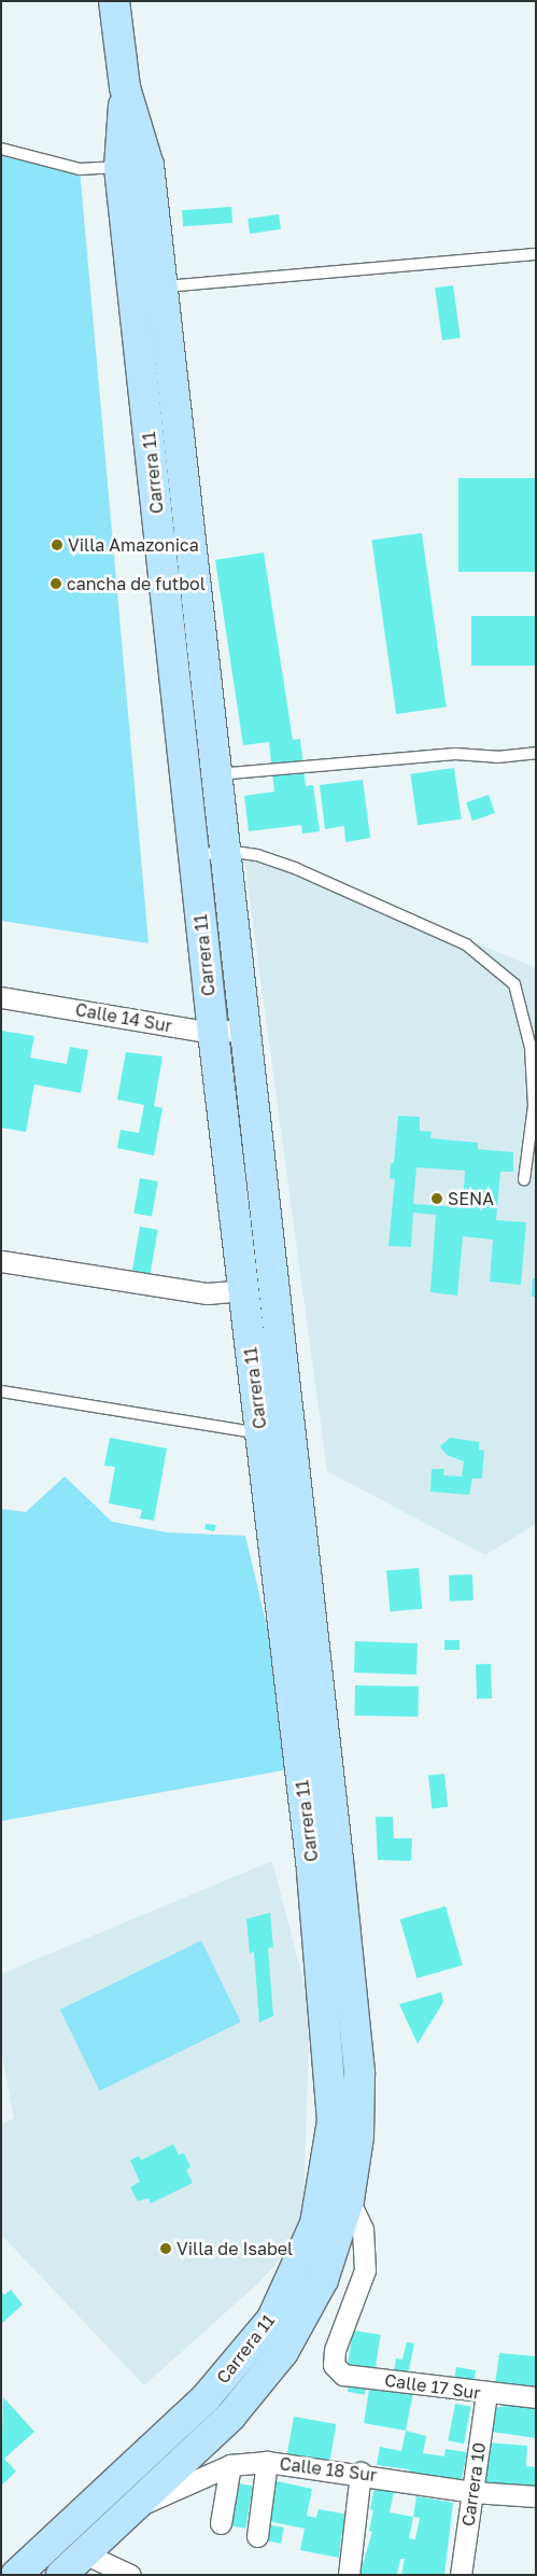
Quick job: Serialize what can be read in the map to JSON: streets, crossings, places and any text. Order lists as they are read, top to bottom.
{
  "streets": {
    "main road": ["Carrera 11"],
    "street": [
      "Calle 14 Sur",
      "Calle 17 Sur",
      "Calle 18 Sur",
      "Carrera 10"
    ]
  },
  "crossings": [
    ["Carrera 11", "Calle 14 Sur"],
    ["Carrera 11", "Calle 17 Sur"],
    ["Carrera 11", "Calle 18 Sur"],
    ["Calle 17 Sur", "Carrera 10"],
    ["Calle 18 Sur", "Carrera 10"]
  ],
  "places": [
    "Villa Amazonica",
    "cancha de futbol",
    "SENA",
    "Villa de Isabel"
  ]
}
